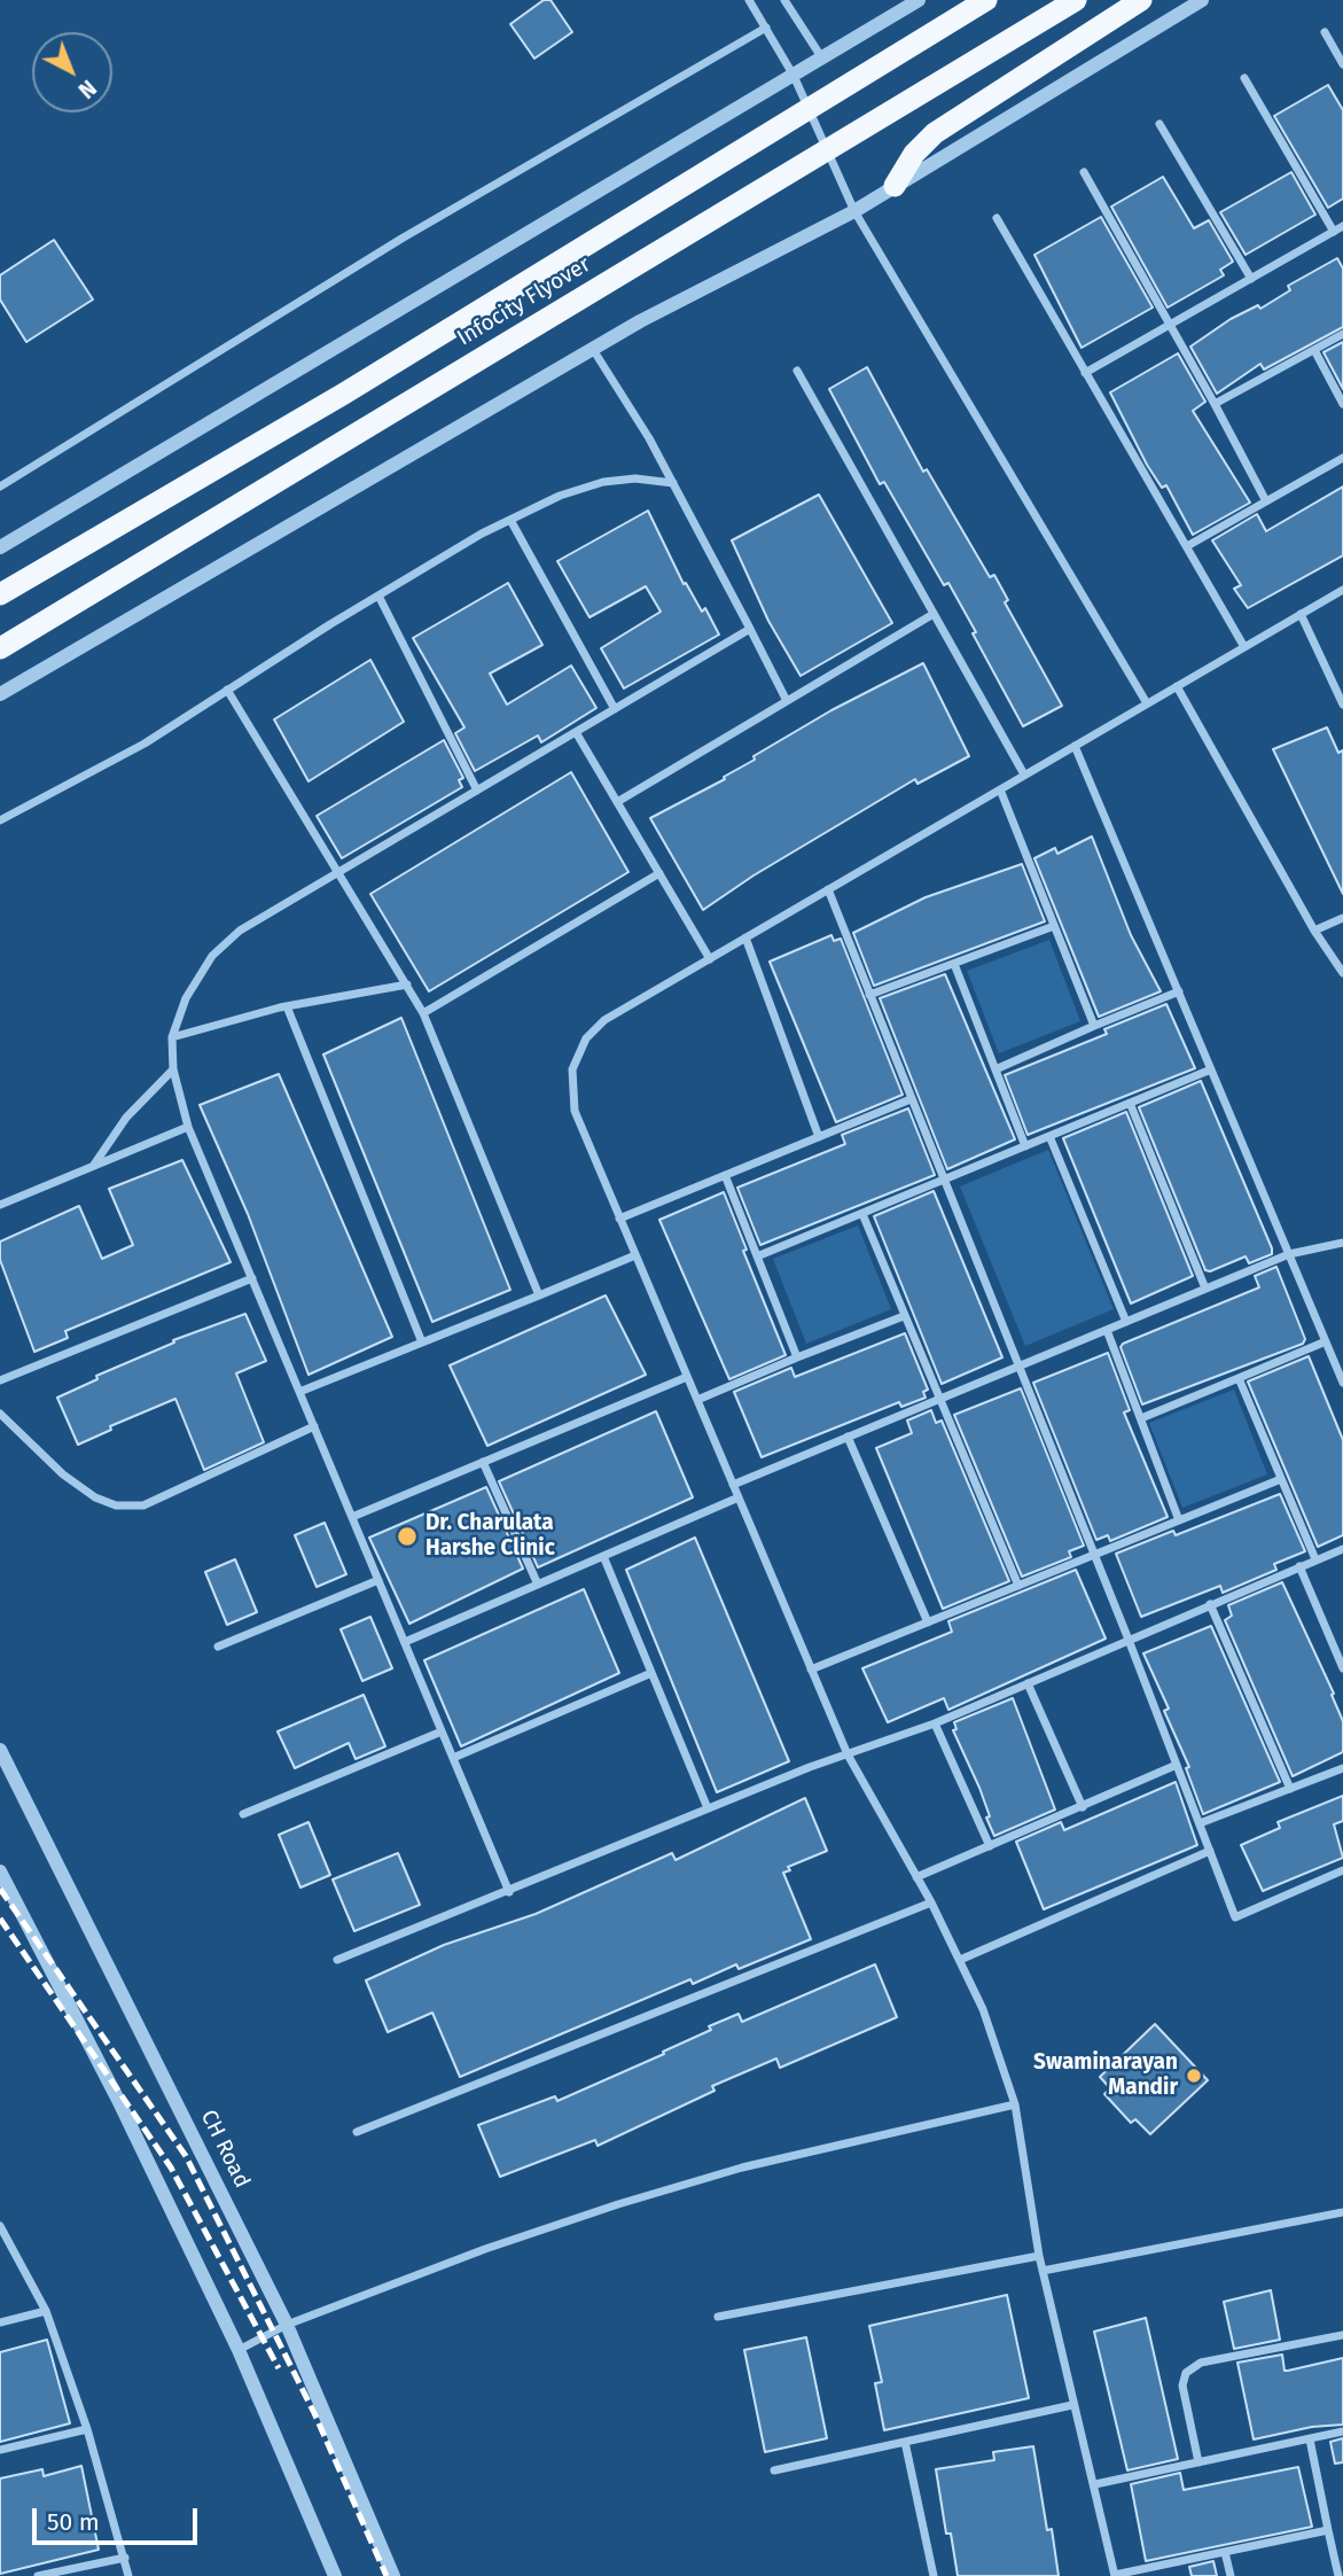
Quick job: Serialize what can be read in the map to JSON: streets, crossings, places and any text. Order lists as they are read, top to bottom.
{
  "streets": {
    "highway": ["Infocity Flyover"],
    "street": ["CH Road"]
  },
  "places": ["Dr. Charulata Harshe Clinic", "Swaminarayan Mandir"],
  "scale_bar": "50 m",
  "north": "bottom right"
}
